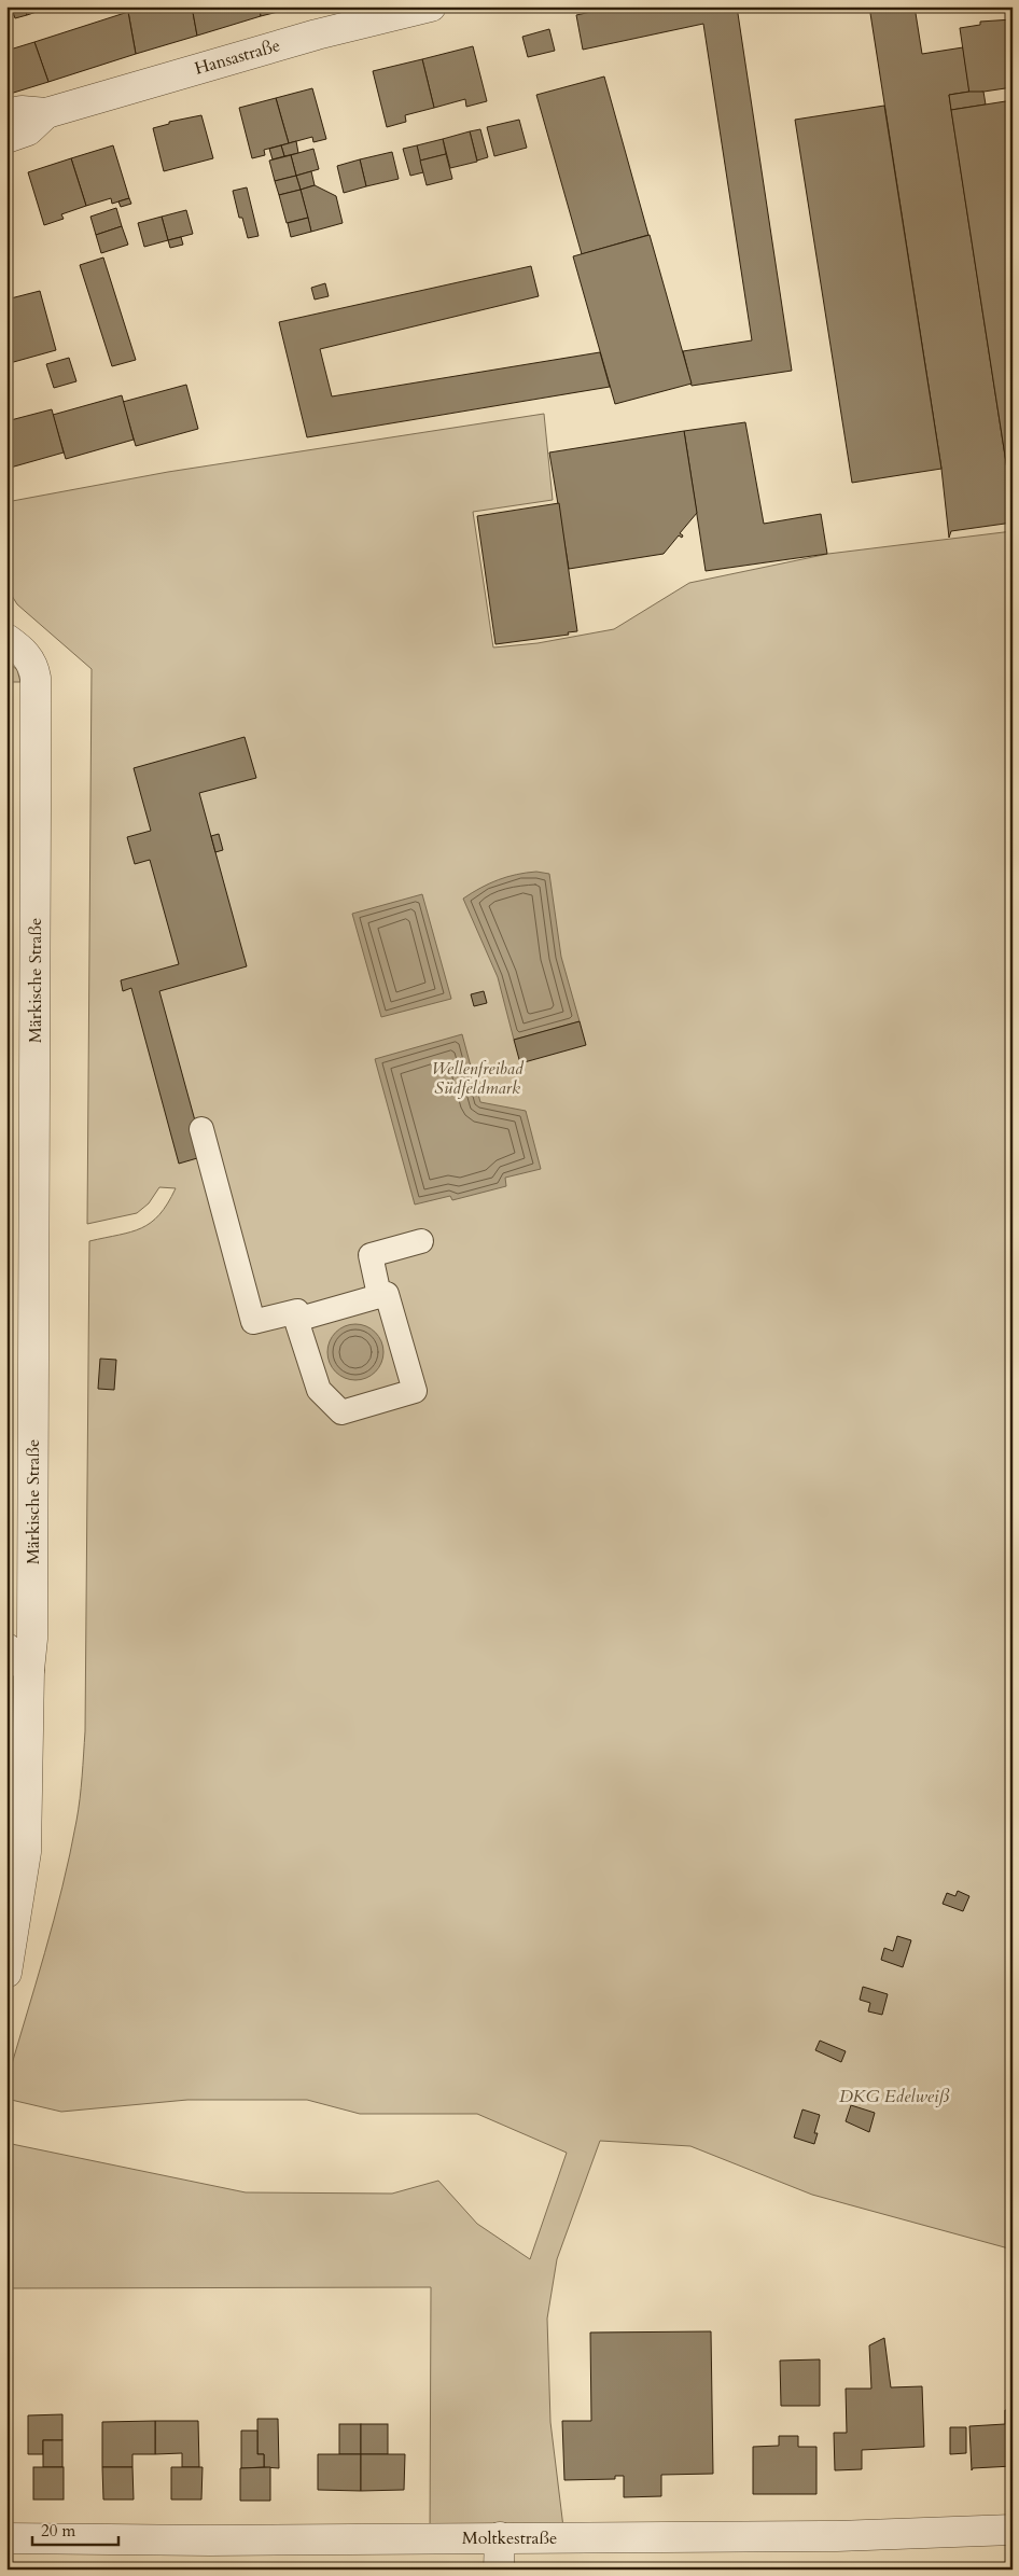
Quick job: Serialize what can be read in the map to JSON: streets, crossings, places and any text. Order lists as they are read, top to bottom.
{
  "streets": {
    "street": ["Hansastraße", "Märkische Straße", "Moltkestraße"]
  },
  "parks": ["Wellenfreibad Südfeldmark", "DKG Edelweiß"],
  "scale_bar": "20 m"
}
